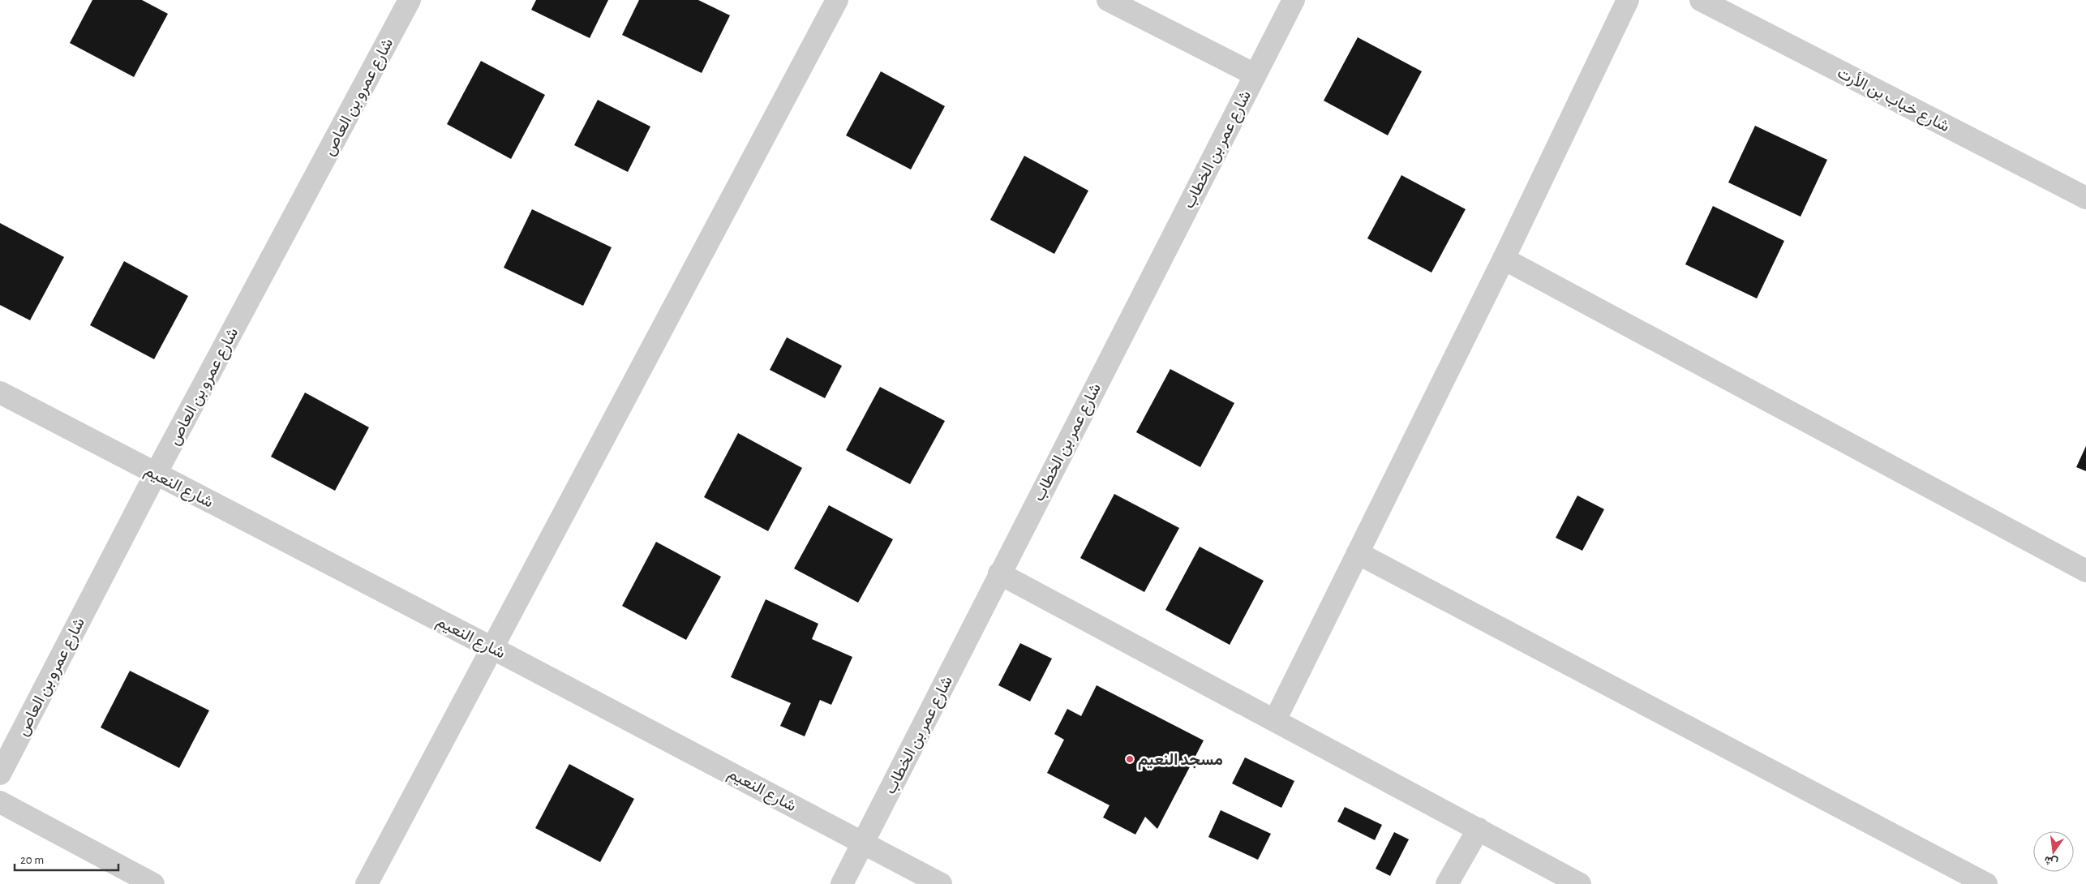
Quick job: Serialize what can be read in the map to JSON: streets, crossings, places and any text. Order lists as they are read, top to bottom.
{
  "streets": {
    "street": [
      "شارع عمرو بن العاص",
      "شارع خباب بن الأرت",
      "شارع عمر بن الخطاب",
      "شارع النعيم"
    ]
  },
  "crossings": [
    ["شارع عمرو بن العاص", "شارع النعيم"],
    ["شارع عمر بن الخطاب", "شارع النعيم"]
  ],
  "places": ["مسجد النعيم"],
  "scale_bar": "20 m",
  "north": "bottom"
}
